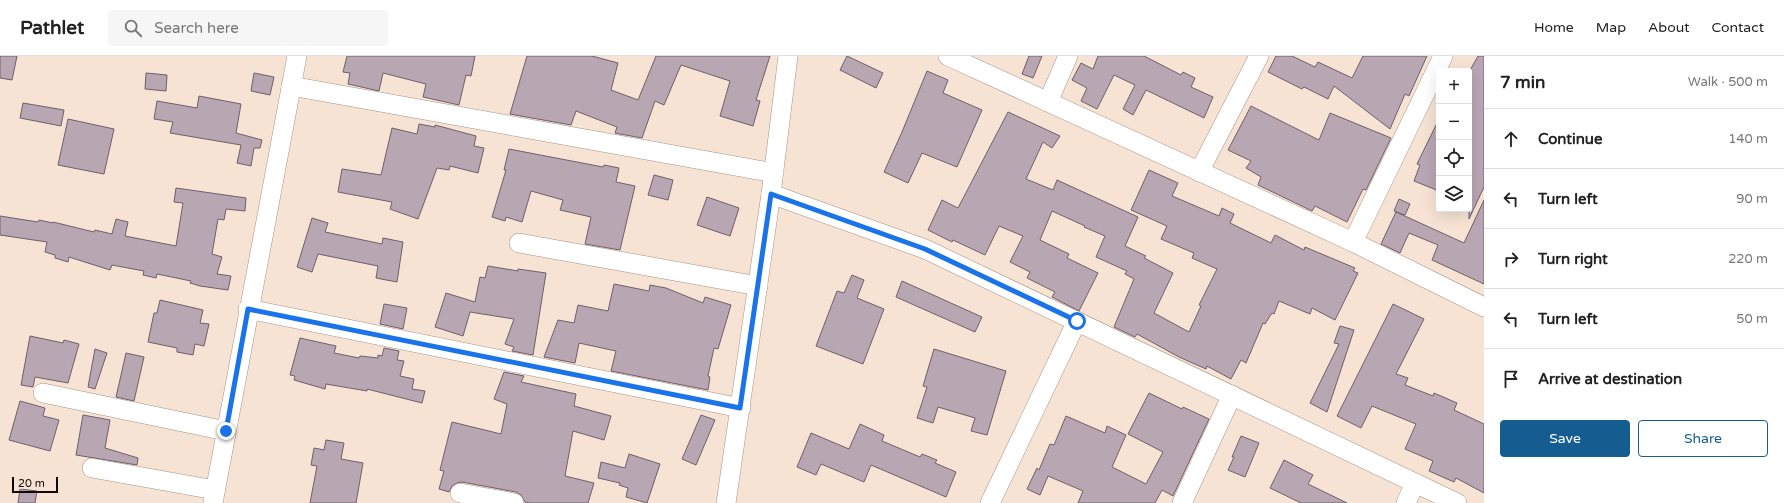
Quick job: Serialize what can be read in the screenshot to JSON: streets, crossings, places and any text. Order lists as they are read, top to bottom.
{
  "scale_bar": "20 m",
  "page": {
    "header": "Pathlet",
    "search": "Search here",
    "nav": [
      "Home",
      "Map",
      "About",
      "Contact"
    ],
    "heading": ["7 min", "Walk · 500 m"],
    "map_buttons": ["+", "−"],
    "list": [
      ["Continue", "140 m"],
      ["Turn left", "90 m"],
      ["Turn right", "220 m"],
      ["Turn left", "50 m"],
      "Arrive at destination"
    ],
    "buttons": ["Save", "Share"],
    "scale": "20 m"
  }
}
